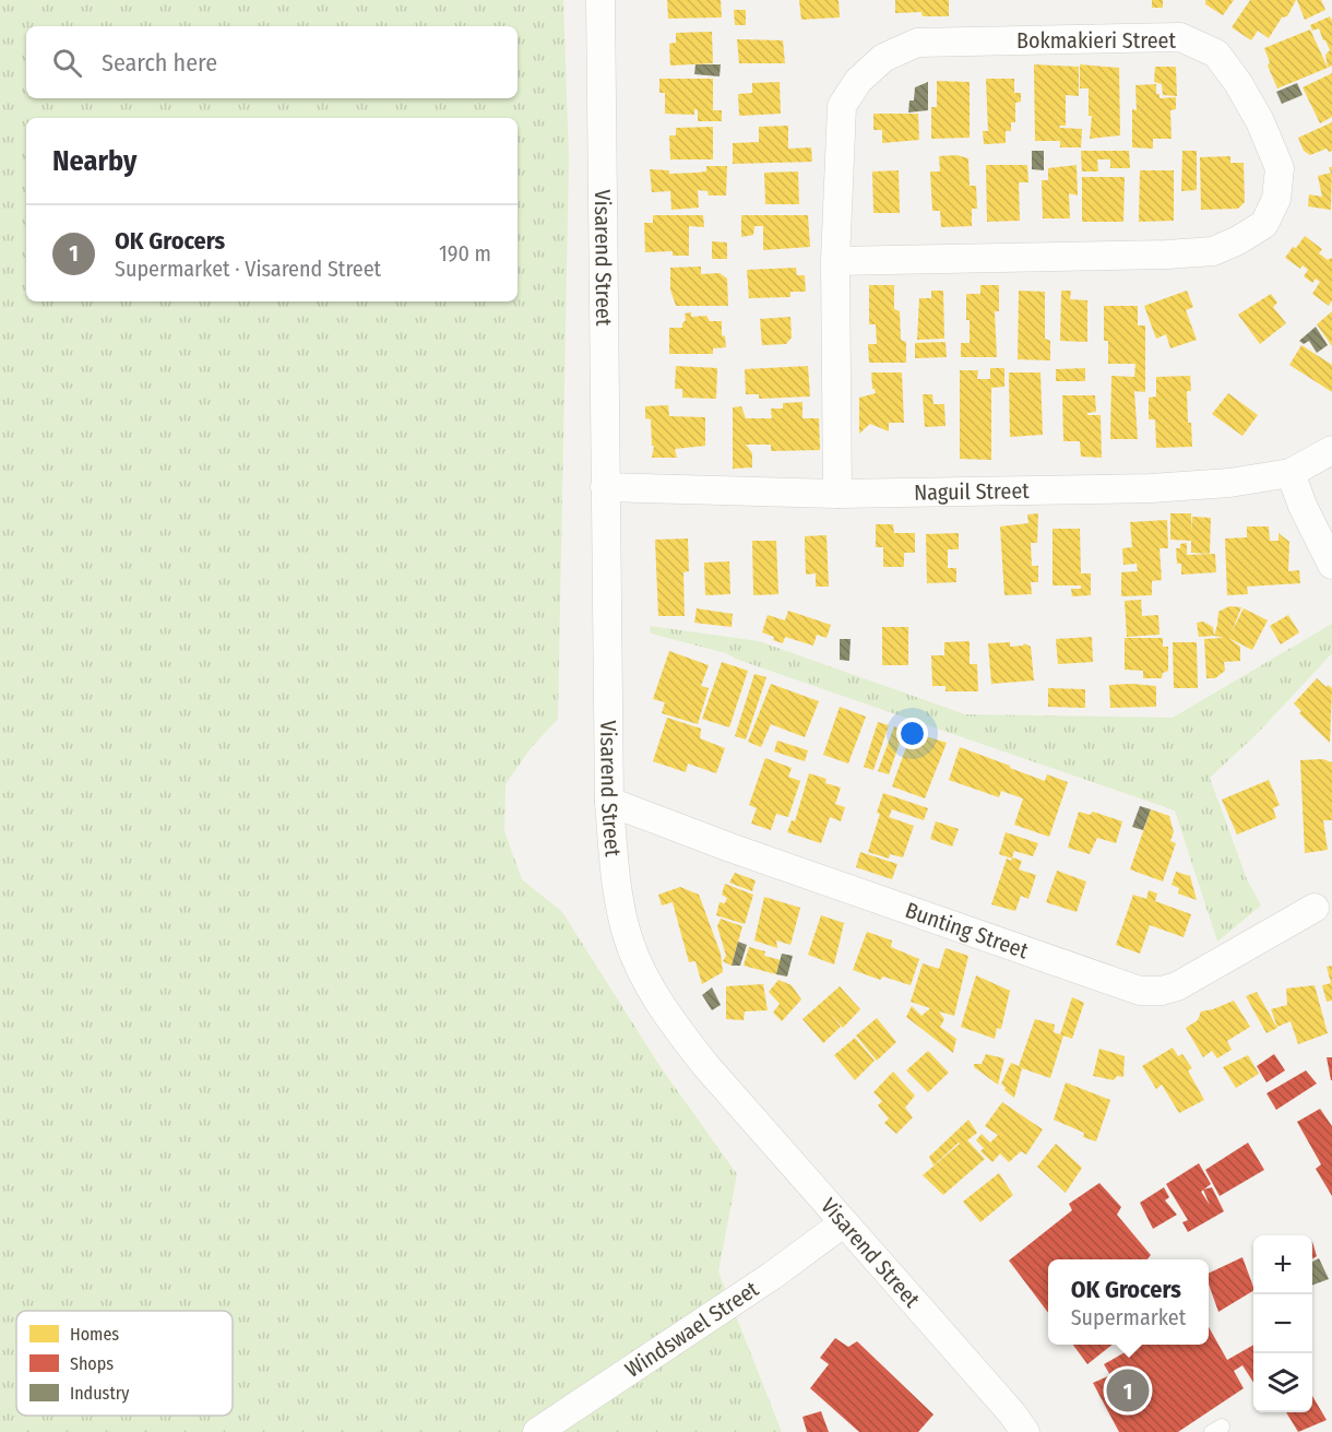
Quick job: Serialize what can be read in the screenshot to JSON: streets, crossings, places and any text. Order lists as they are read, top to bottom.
{
  "streets": {
    "street": [
      "Bokmakieri Street",
      "Visarend Street",
      "Naguil Street",
      "Bunting Street",
      "Windswael Street"
    ]
  },
  "crossings": [
    ["Bokmakieri Street", "Naguil Street"],
    ["Visarend Street", "Naguil Street"],
    ["Visarend Street", "Bunting Street"],
    ["Visarend Street", "Windswael Street"]
  ],
  "legend": ["Homes", "Shops", "Industry"],
  "page": {
    "search": "Search here",
    "heading": "Nearby",
    "list": [
      {
        "mark": "1",
        "name": "OK Grocers",
        "note": "Supermarket · Visarend Street",
        "value": "190 m"
      }
    ],
    "map_buttons": ["+", "−"],
    "popup": ["OK Grocers", "Supermarket"],
    "pins": "1"
  }
}
